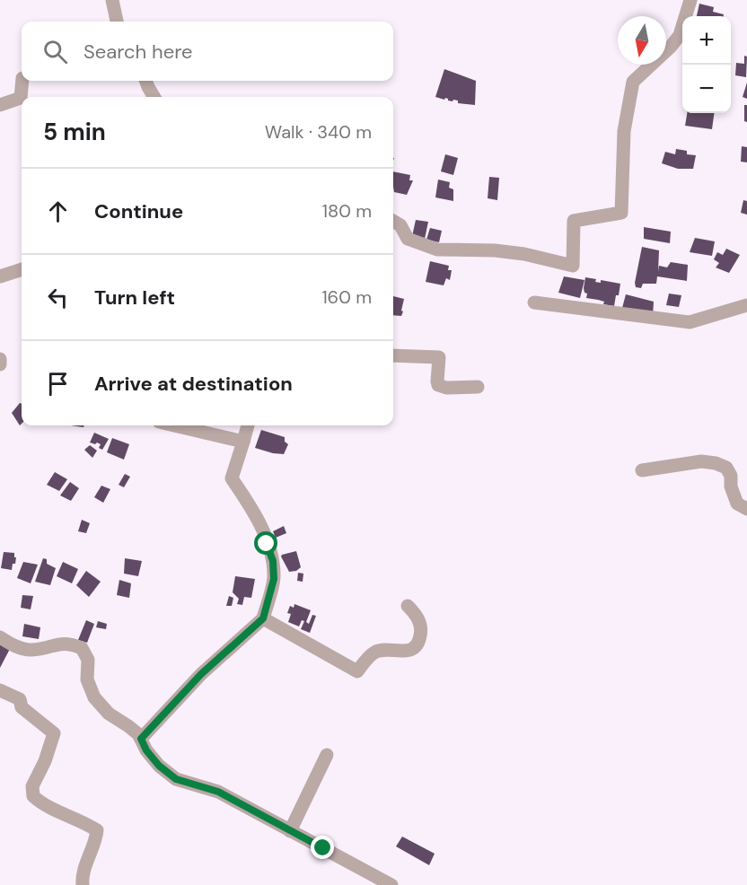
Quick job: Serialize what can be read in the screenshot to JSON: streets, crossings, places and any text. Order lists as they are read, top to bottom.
{
  "north": "bottom",
  "page": {
    "map_buttons": ["+", "−"],
    "search": "Search here",
    "heading": ["5 min", "Walk · 340 m"],
    "list": [
      ["Continue", "180 m"],
      ["Turn left", "160 m"],
      "Arrive at destination"
    ]
  }
}
